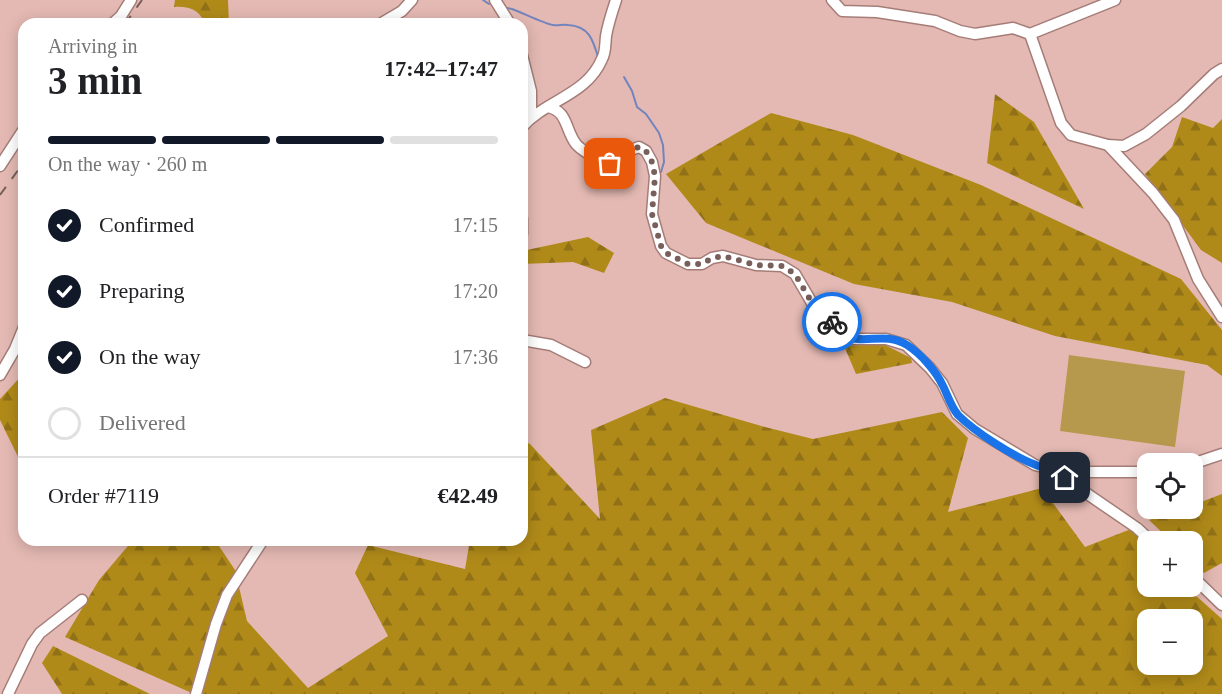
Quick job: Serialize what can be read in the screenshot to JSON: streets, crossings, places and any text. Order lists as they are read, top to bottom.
{
  "page": {
    "heading": ["3 min", "Arriving in", "17:42–17:47"],
    "panel": ["Order #7119", "€42.49"],
    "bar": "On the way · 260 m",
    "list": [
      ["Confirmed", "17:15"],
      ["Preparing", "17:20"],
      ["On the way", "17:36"],
      "Delivered"
    ],
    "map_buttons": ["+", "−"]
  }
}
